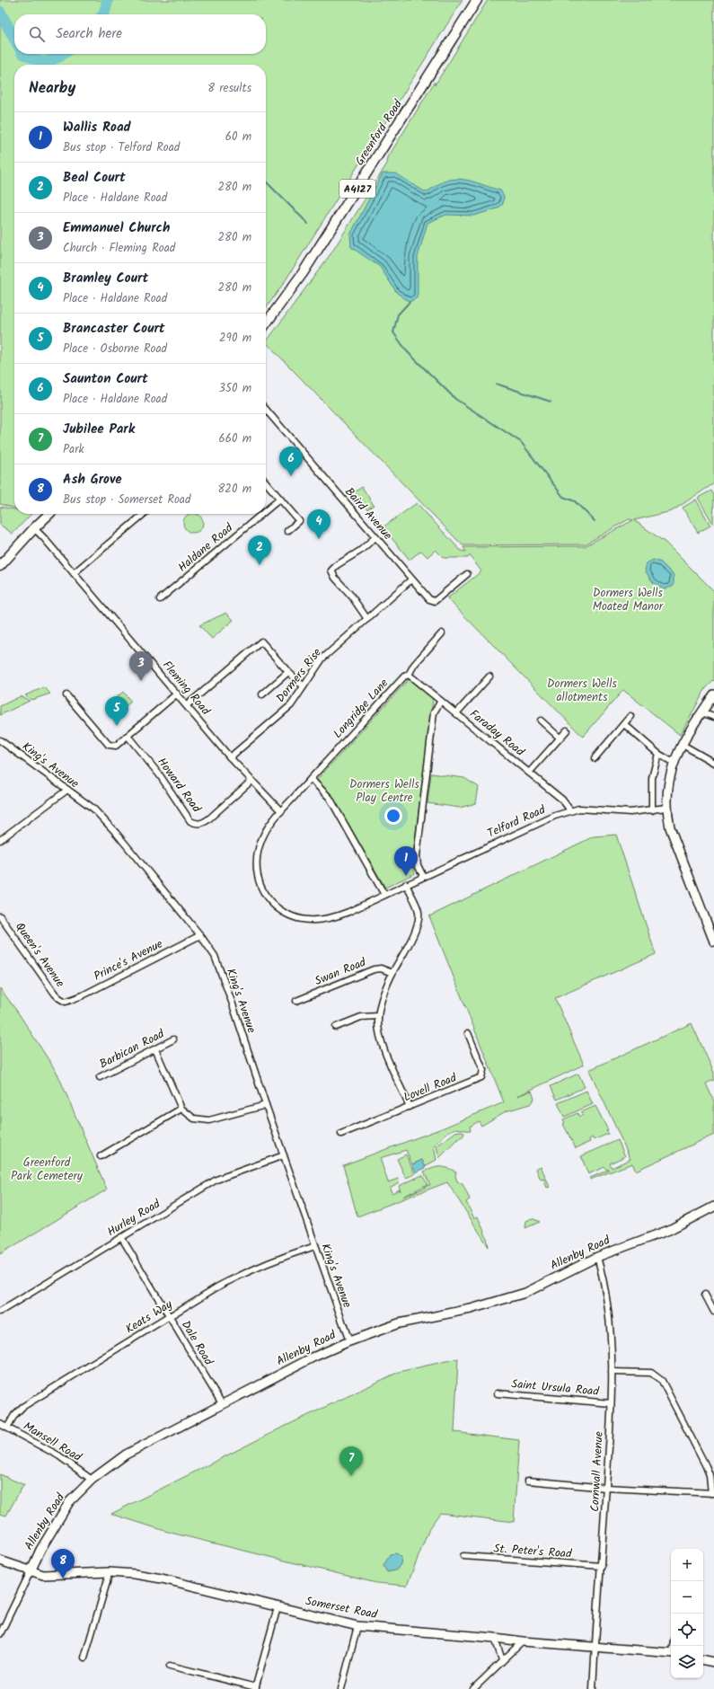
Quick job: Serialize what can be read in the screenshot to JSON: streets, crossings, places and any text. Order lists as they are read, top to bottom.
{
  "streets": {
    "main road": ["Greenford Road", "A4127"],
    "street": [
      "Baird Avenue",
      "Haldane Road",
      "Dormers Rise",
      "Fleming Road",
      "Longridge Lane",
      "Faraday Road",
      "King's Avenue",
      "Howard Road",
      "Telford Road",
      "Queen's Avenue",
      "Prince's Avenue",
      "Swan Road",
      "Barbican Road",
      "Lovell Road",
      "Hurley Road",
      "Allenby Road",
      "Keats Way",
      "Dale Road",
      "Saint Ursula Road",
      "Mansell Road",
      "Cornwall Avenue",
      "St. Peter's Road",
      "Somerset Road"
    ]
  },
  "crossings": [
    ["Baird Avenue", "Dormers Rise"],
    ["Dormers Rise", "Fleming Road"],
    ["Fleming Road", "Longridge Lane"],
    ["Fleming Road", "Howard Road"],
    ["Fleming Road", "Telford Road"],
    ["Longridge Lane", "Faraday Road"],
    ["Longridge Lane", "Telford Road"],
    ["Faraday Road", "Telford Road"],
    ["King's Avenue", "Prince's Avenue"],
    ["King's Avenue", "Hurley Road"],
    ["King's Avenue", "Allenby Road"],
    ["King's Avenue", "Keats Way"],
    ["Queen's Avenue", "Prince's Avenue"],
    ["Hurley Road", "Dale Road"],
    ["Allenby Road", "Dale Road"],
    ["Allenby Road", "Mansell Road"],
    ["Allenby Road", "Cornwall Avenue"],
    ["Allenby Road", "Somerset Road"],
    ["Keats Way", "Dale Road"],
    ["Keats Way", "Mansell Road"],
    ["Saint Ursula Road", "Cornwall Avenue"],
    ["Cornwall Avenue", "St. Peter's Road"],
    ["Cornwall Avenue", "Somerset Road"]
  ],
  "parks": [
    "Dormers Wells Moated Manor",
    "Dormers Wells allotments",
    "Dormers Wells Play Centre",
    "Greenford Park Cemetery"
  ],
  "page": {
    "search": "Search here",
    "heading": ["Nearby", "8 results"],
    "list": [
      {
        "mark": "1",
        "name": "Wallis Road",
        "note": "Bus stop · Telford Road",
        "value": "60 m"
      },
      {
        "mark": "2",
        "name": "Beal Court",
        "note": "Place · Haldane Road",
        "value": "280 m"
      },
      {
        "mark": "3",
        "name": "Emmanuel Church",
        "note": "Church · Fleming Road",
        "value": "280 m"
      },
      {
        "mark": "4",
        "name": "Bramley Court",
        "note": "Place · Haldane Road",
        "value": "280 m"
      },
      {
        "mark": "5",
        "name": "Brancaster Court",
        "note": "Place · Osborne Road",
        "value": "290 m"
      },
      {
        "mark": "6",
        "name": "Saunton Court",
        "note": "Place · Haldane Road",
        "value": "350 m"
      },
      {
        "mark": "7",
        "name": "Jubilee Park",
        "note": "Park",
        "value": "660 m"
      },
      {
        "mark": "8",
        "name": "Ash Grove",
        "note": "Bus stop · Somerset Road",
        "value": "820 m"
      }
    ],
    "pins": [
      "6",
      "4",
      "2",
      "3",
      "5",
      "1",
      "7",
      "8"
    ],
    "map_buttons": ["+", "−"]
  }
}
